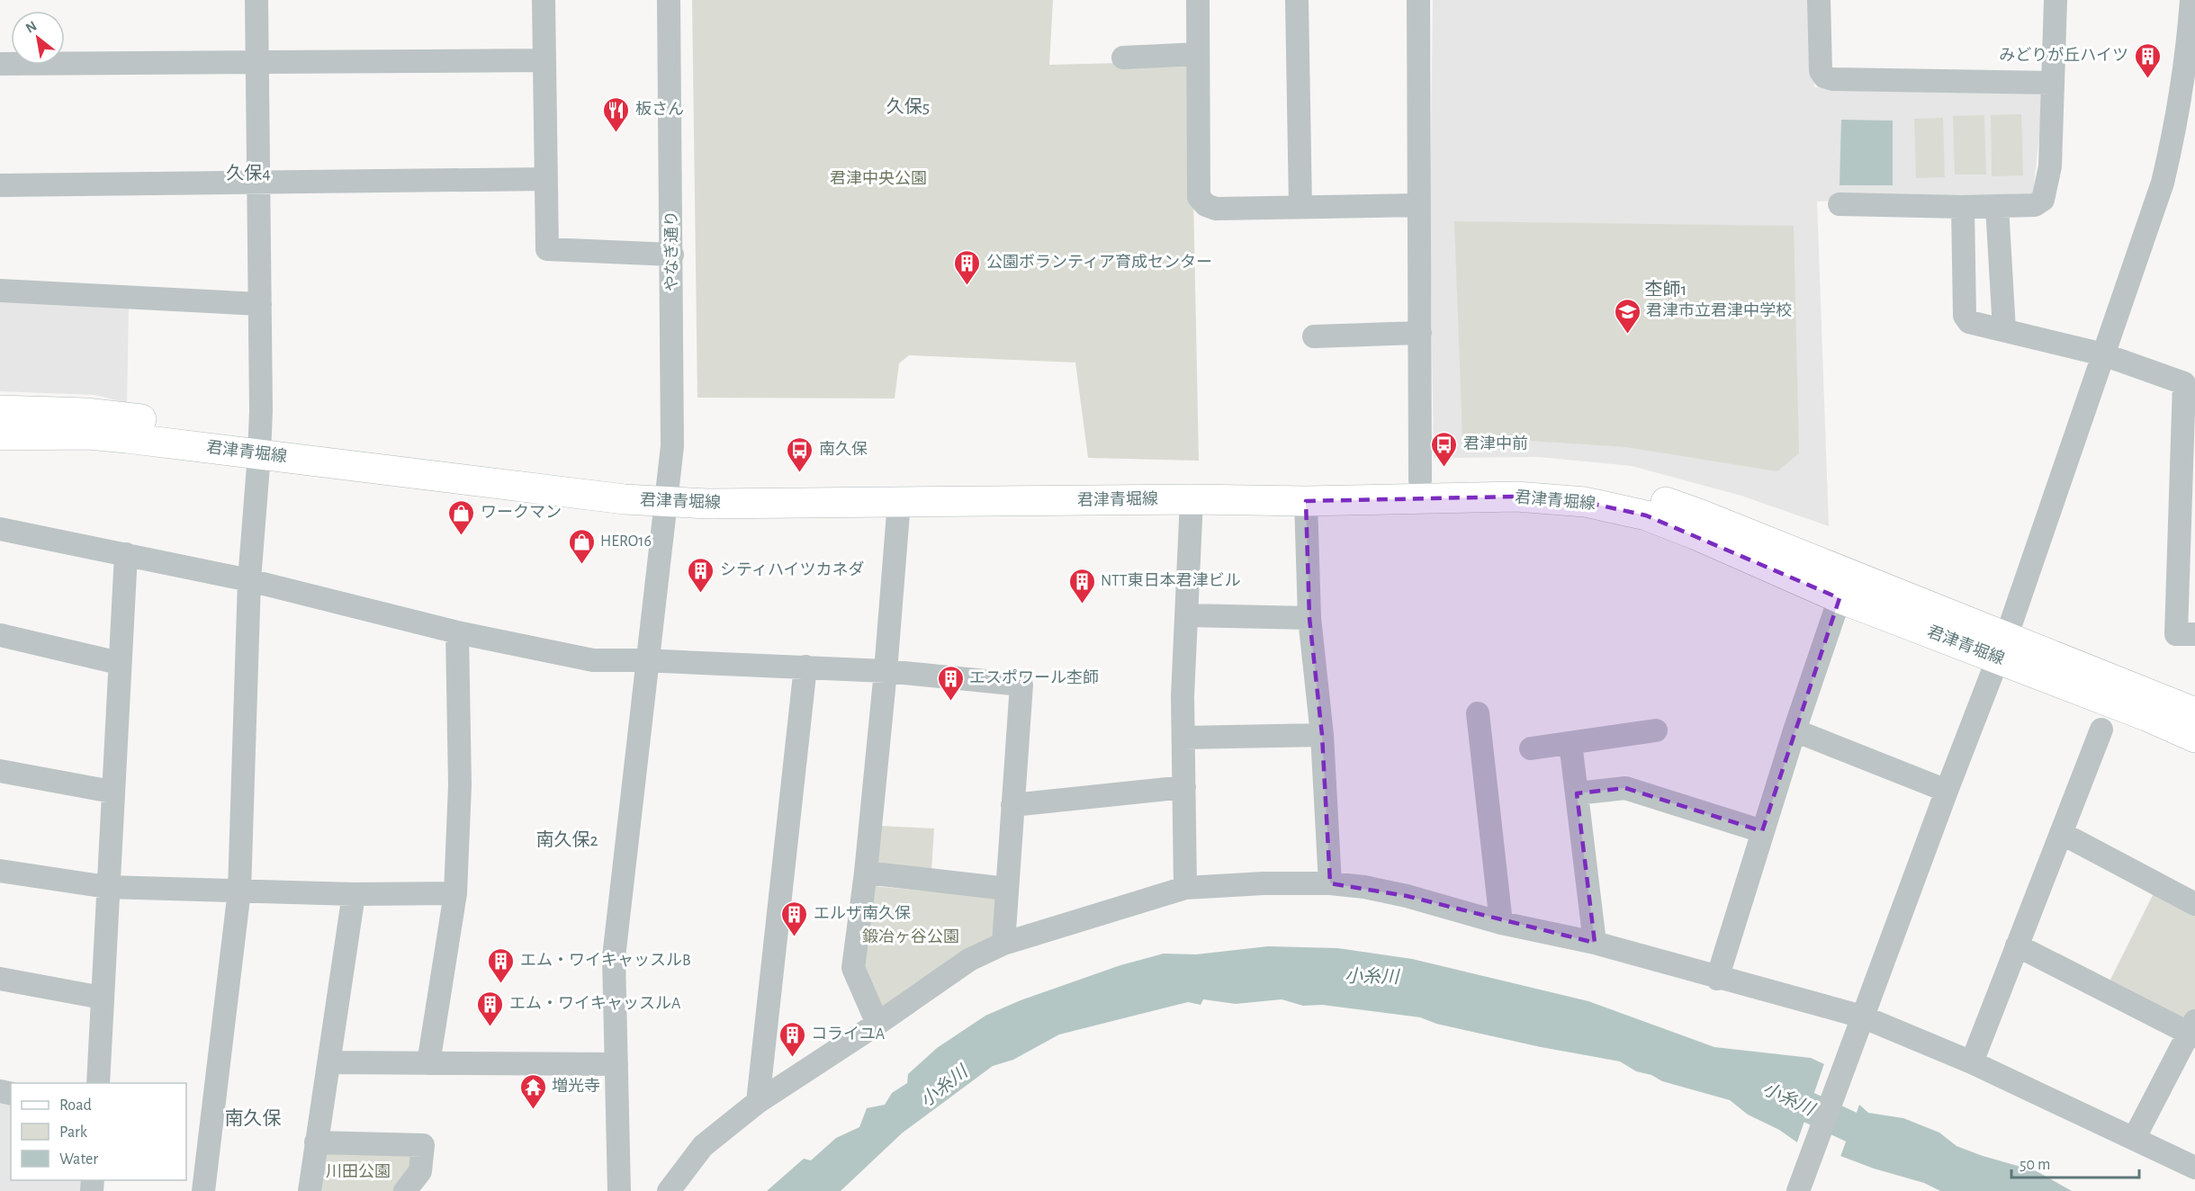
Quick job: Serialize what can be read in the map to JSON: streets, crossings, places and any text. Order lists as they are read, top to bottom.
{
  "streets": {
    "main road": ["君津青堀線"],
    "street": ["やなぎ通り"]
  },
  "crossings": [
    ["やなぎ通り", "君津青堀線"]
  ],
  "districts": [
    "久保5",
    "久保4",
    "杢師1",
    "南久保2",
    "南久保"
  ],
  "water": ["小糸川"],
  "parks": ["君津中央公園", "鍛冶ヶ谷公園", "川田公園"],
  "places": {
    "building": [
      "みどりが丘ハイツ",
      "公園ボランティア育成センター",
      "シティハイツカネダ",
      "NTT東日本君津ビル",
      "エスポワール杢師",
      "エルザ南久保",
      "エム・ワイキャッスルB",
      "エム・ワイキャッスルA",
      "コライユA"
    ],
    "restaurant": ["板さん"],
    "school or university": ["君津市立君津中学校"],
    "bus stop": ["君津中前", "南久保"],
    "shop": ["ワークマン", "HERO16"],
    "temple": ["増光寺"]
  },
  "legend": ["Road", "Park", "Water"],
  "scale_bar": "50 m",
  "north": "top left"
}
